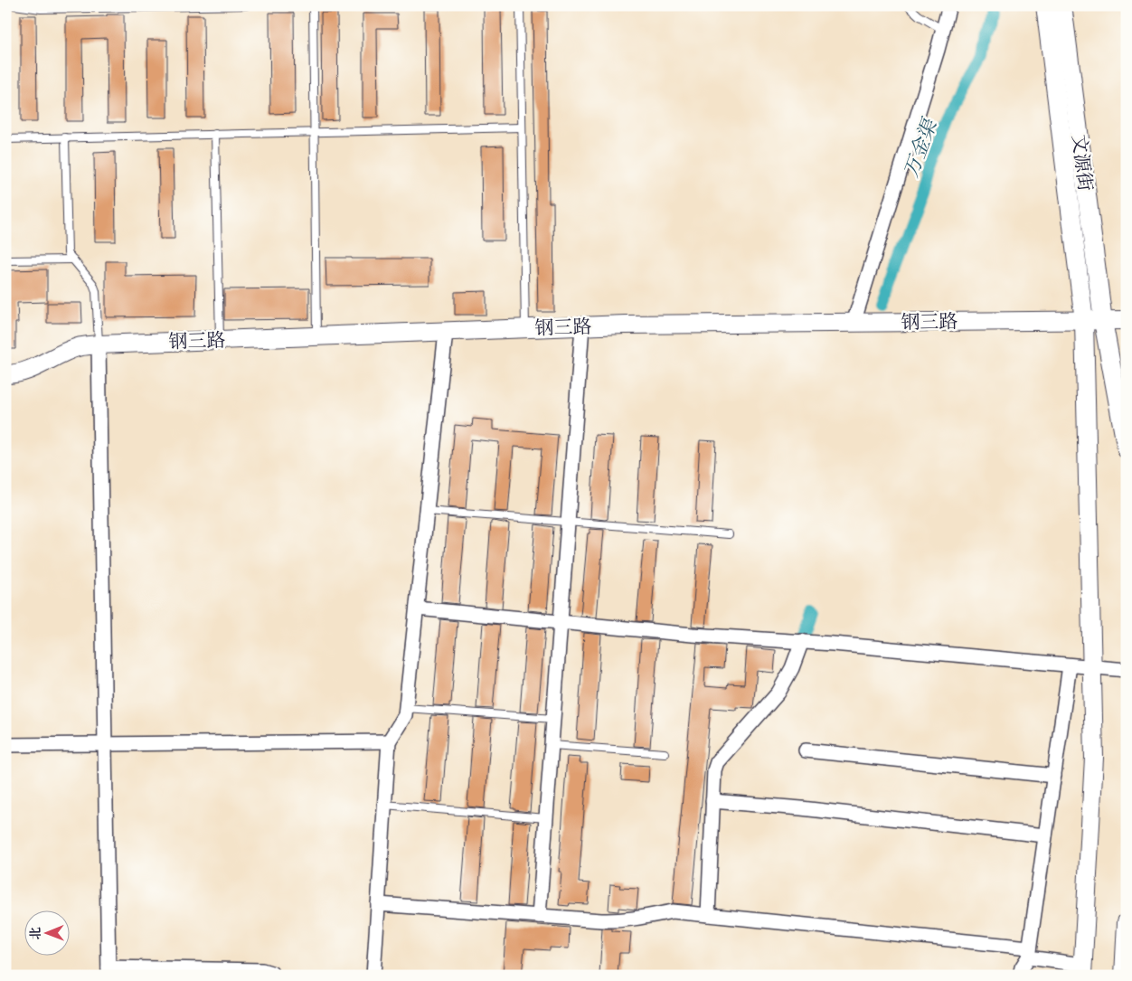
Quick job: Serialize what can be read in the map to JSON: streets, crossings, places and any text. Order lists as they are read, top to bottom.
{
  "streets": {
    "street": ["文源街", "钢三路"]
  },
  "crossings": [
    ["文源街", "钢三路"]
  ],
  "water": ["万金渠"],
  "north": "left"
}
